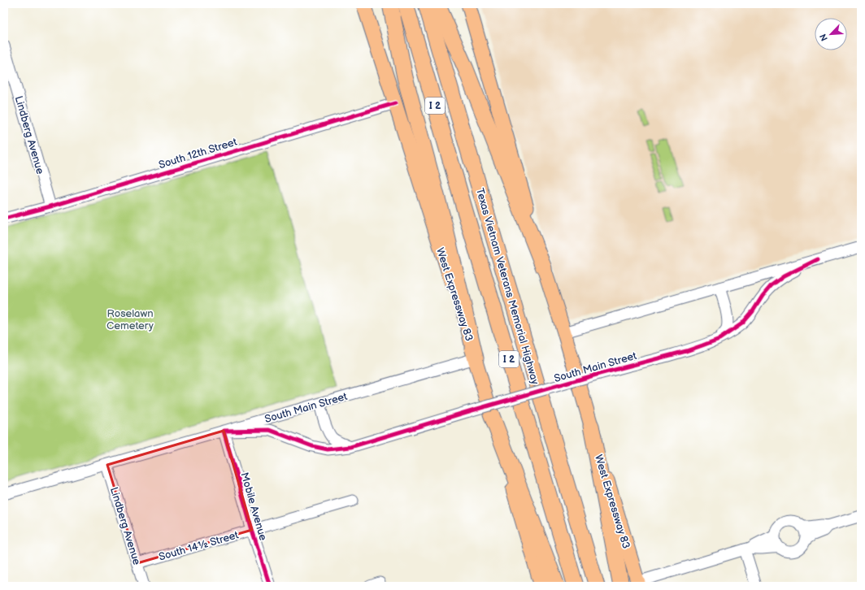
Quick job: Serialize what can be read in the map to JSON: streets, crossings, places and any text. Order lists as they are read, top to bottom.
{
  "streets": {
    "highway": ["I 2", "Texas Vietnam Veterans Memorial Highway"],
    "main road": ["West Expressway 83"],
    "street": [
      "Lindberg Avenue",
      "South 12th Street",
      "South Main Street",
      "Mobile Avenue",
      "South 14½ Street"
    ]
  },
  "crossings": [
    ["Lindberg Avenue", "South 12th Street"],
    ["Lindberg Avenue", "South Main Street"],
    ["Lindberg Avenue", "South 14½ Street"],
    ["South 12th Street", "West Expressway 83"],
    ["West Expressway 83", "South Main Street"],
    ["South Main Street", "Mobile Avenue"],
    ["Mobile Avenue", "South 14½ Street"]
  ],
  "parks": ["Roselawn Cemetery"],
  "north": "bottom left"
}
